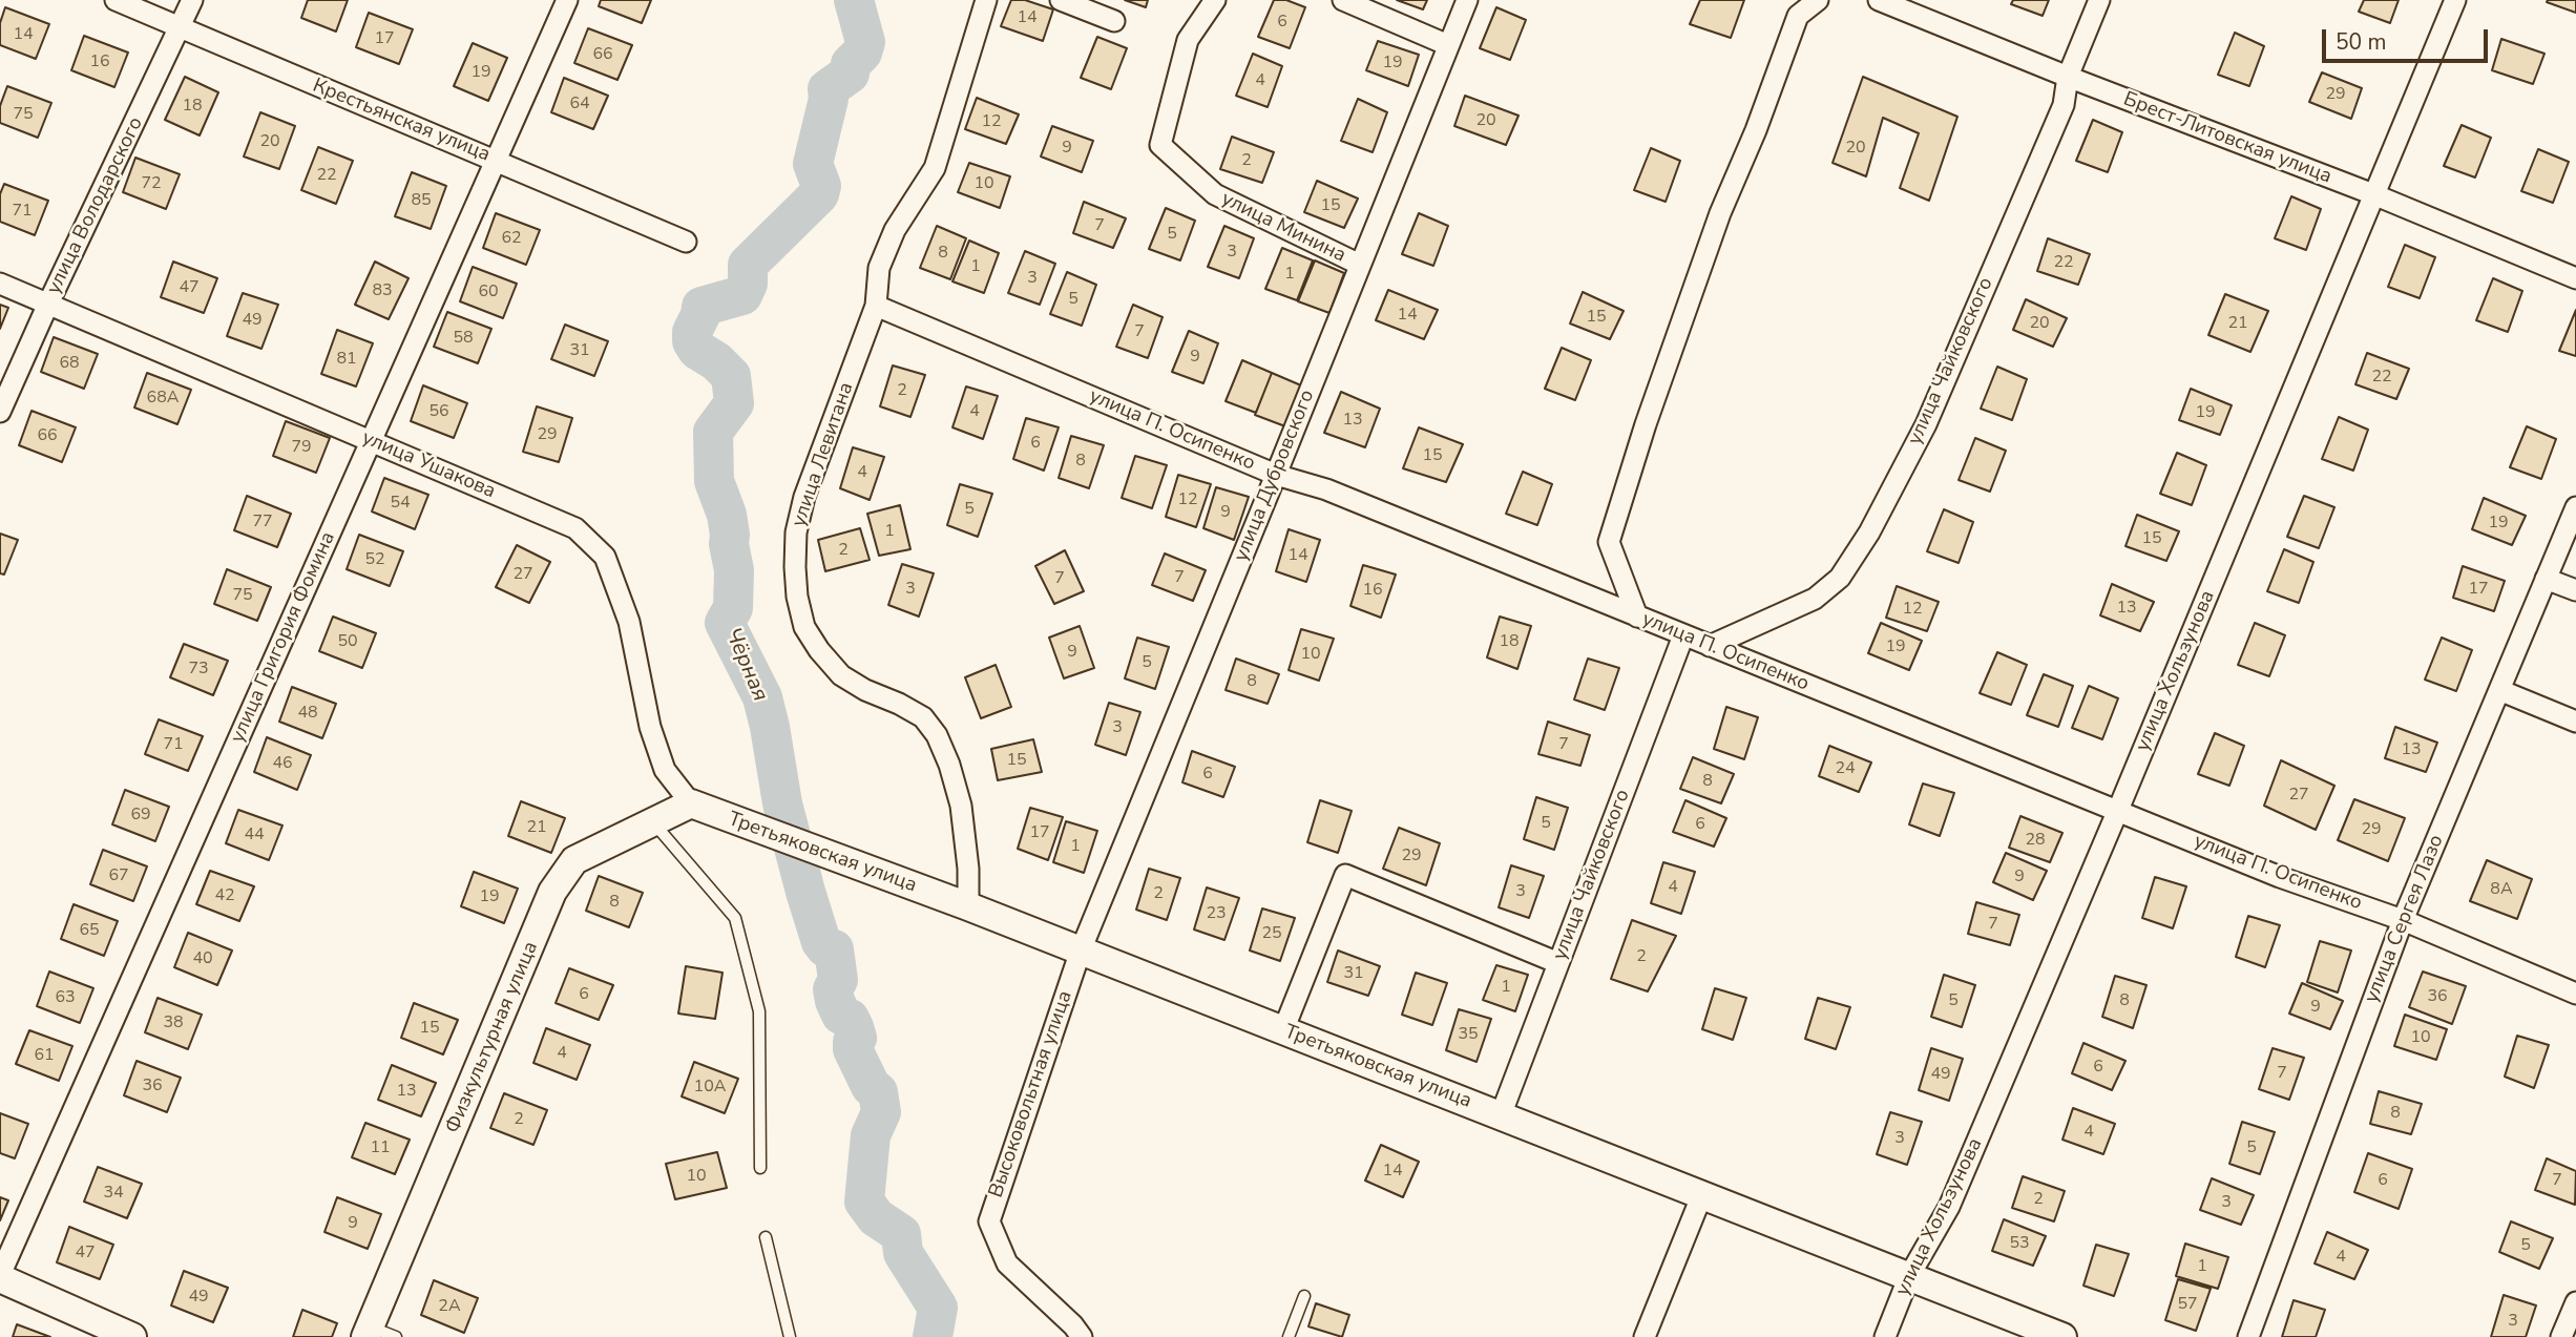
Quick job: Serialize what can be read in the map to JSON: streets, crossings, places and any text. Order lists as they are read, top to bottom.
{
  "streets": {
    "street": [
      "Крестьянская улица",
      "Брест-Литовская улица",
      "улица Володарского",
      "улица Минина",
      "улица Чайковского",
      "улица П. Осипенко",
      "улица Левитана",
      "улица Ушакова",
      "улица Дубровского",
      "улица Григория Фомина",
      "улица Хользунова",
      "Третьяковская улица",
      "улица Сергея Лазо",
      "Физкультурная улица",
      "Высоковольтная улица"
    ]
  },
  "crossings": [
    ["Крестьянская улица", "улица Володарского"],
    ["Крестьянская улица", "улица Григория Фомина"],
    ["Брест-Литовская улица", "улица Чайковского"],
    ["Брест-Литовская улица", "улица Хользунова"],
    ["улица Володарского", "улица Ушакова"],
    ["улица Минина", "улица Дубровского"],
    ["улица Чайковского", "улица П. Осипенко"],
    ["улица Чайковского", "Третьяковская улица"],
    ["улица П. Осипенко", "улица Левитана"],
    ["улица П. Осипенко", "улица Дубровского"],
    ["улица П. Осипенко", "улица Хользунова"],
    ["улица П. Осипенко", "улица Сергея Лазо"],
    ["улица Левитана", "Третьяковская улица"],
    ["улица Ушакова", "улица Григория Фомина"],
    ["улица Ушакова", "Третьяковская улица"],
    ["улица Ушакова", "Физкультурная улица"],
    ["улица Дубровского", "Третьяковская улица"],
    ["улица Дубровского", "Высоковольтная улица"],
    ["улица Хользунова", "Третьяковская улица"],
    ["Третьяковская улица", "Физкультурная улица"],
    ["Третьяковская улица", "Высоковольтная улица"]
  ],
  "water": ["Чёрная"],
  "house_numbers": [
    "14",
    "6",
    "14",
    "17",
    "66",
    "16",
    "19",
    "19",
    "4",
    "29",
    "64",
    "18",
    "75",
    "20",
    "12",
    "20",
    "9",
    "20",
    "2",
    "22",
    "72",
    "10",
    "85",
    "15",
    "71",
    "7",
    "5",
    "62",
    "3",
    "8",
    "22",
    "1",
    "1",
    "3",
    "47",
    "83",
    "60",
    "5",
    "14",
    "15",
    "49",
    "20",
    "21",
    "7",
    "58",
    "31",
    "9",
    "81",
    "68",
    "22",
    "2",
    "68А",
    "56",
    "4",
    "19",
    "13",
    "29",
    "66",
    "6",
    "79",
    "15",
    "8",
    "4",
    "12",
    "54",
    "5",
    "9",
    "77",
    "19",
    "1",
    "15",
    "2",
    "14",
    "52",
    "27",
    "7",
    "7",
    "3",
    "17",
    "16",
    "75",
    "13",
    "12",
    "50",
    "18",
    "19",
    "9",
    "10",
    "5",
    "73",
    "8",
    "48",
    "3",
    "71",
    "7",
    "13",
    "15",
    "46",
    "24",
    "6",
    "8",
    "27",
    "69",
    "5",
    "6",
    "21",
    "29",
    "17",
    "44",
    "28",
    "1",
    "29",
    "67",
    "9",
    "4",
    "8А",
    "3",
    "2",
    "42",
    "19",
    "8",
    "23",
    "7",
    "65",
    "25",
    "2",
    "40",
    "31",
    "1",
    "6",
    "36",
    "63",
    "5",
    "8",
    "9",
    "38",
    "15",
    "35",
    "10",
    "4",
    "61",
    "6",
    "7",
    "49",
    "36",
    "10А",
    "13",
    "8",
    "2",
    "4",
    "3",
    "11",
    "5",
    "14",
    "10",
    "6",
    "7",
    "34",
    "2",
    "3",
    "9",
    "53",
    "5",
    "47",
    "4",
    "1",
    "49",
    "57",
    "2А",
    "3"
  ],
  "scale_bar": "50 m"
}
